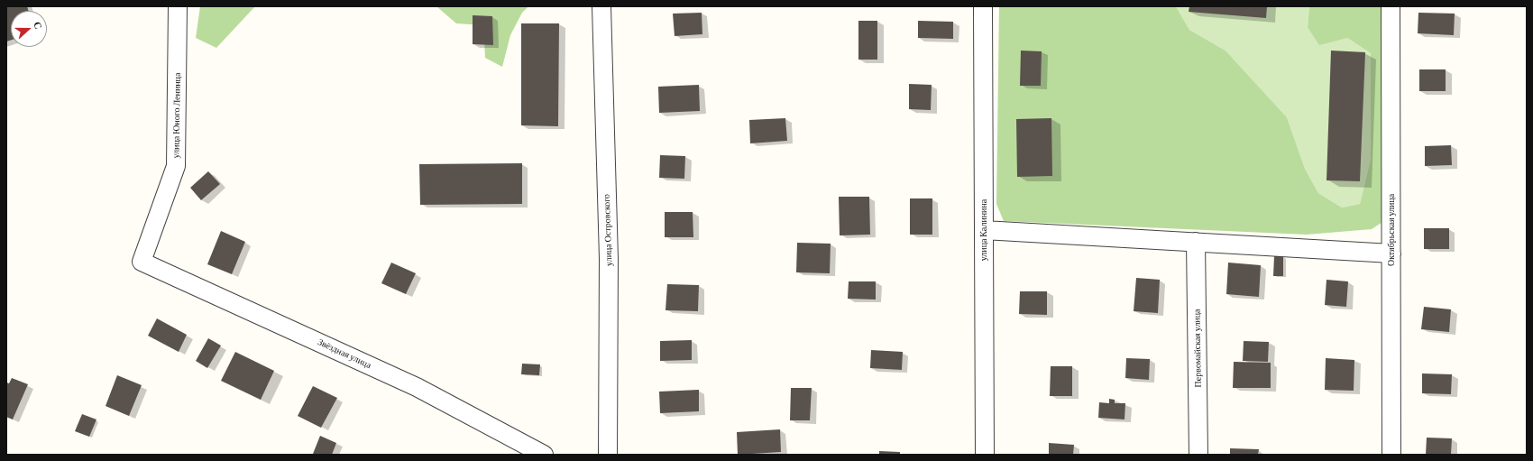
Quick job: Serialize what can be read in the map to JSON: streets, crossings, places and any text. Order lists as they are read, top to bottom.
{
  "streets": {
    "street": [
      "улица Юного Ленинца",
      "улица Островского",
      "улица Калинина",
      "Октябрьская улица",
      "Первомайская улица",
      "Звёздная улица"
    ]
  },
  "crossings": [
    ["улица Юного Ленинца", "Звёздная улица"]
  ],
  "north": "right"
}
